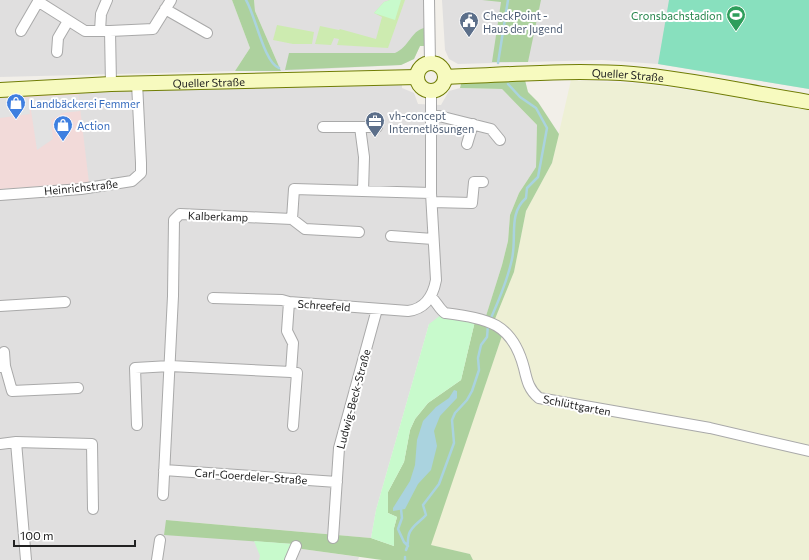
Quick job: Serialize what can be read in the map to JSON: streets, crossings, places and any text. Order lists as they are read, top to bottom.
{
  "streets": {
    "main road": ["Queller Straße"],
    "street": [
      "Heinrichstraße",
      "Kalberkamp",
      "Schreefeld",
      "Ludwig-Beck-Straße",
      "Schlüttgarten",
      "Carl-Goerdeler-Straße"
    ]
  },
  "crossings": [
    ["Queller Straße", "Heinrichstraße"],
    ["Kalberkamp", "Carl-Goerdeler-Straße"],
    ["Schreefeld", "Ludwig-Beck-Straße"],
    ["Schreefeld", "Schlüttgarten"],
    ["Ludwig-Beck-Straße", "Carl-Goerdeler-Straße"]
  ],
  "places": {
    "sports": ["Cronsbachstadion"],
    "public building": ["CheckPoint - Haus der Jugend"],
    "shop": ["Landbäckerei Femmer", "Action"],
    "office": ["vh-concept Internetlösungen"]
  },
  "scale_bar": "100 m"
}
